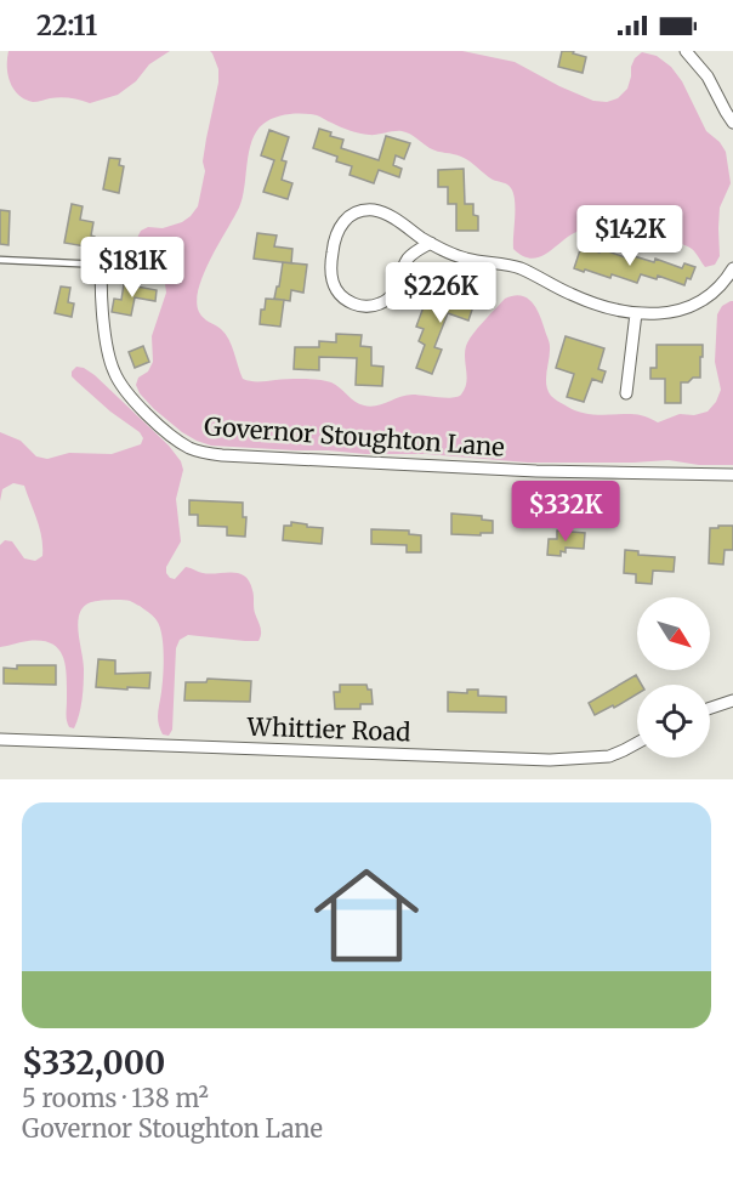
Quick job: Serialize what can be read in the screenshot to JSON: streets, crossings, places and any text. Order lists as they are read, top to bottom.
{
  "streets": {
    "street": ["Governor Stoughton Lane", "Whittier Road"]
  },
  "north": "bottom right",
  "page": {
    "status": "22:11",
    "price": [
      "$142K",
      "$181K",
      "$226K",
      "$332K"
    ],
    "list": [
      {
        "name": "$332,000",
        "note": "5 rooms · 138 m² · Governor Stoughton Lane"
      }
    ]
  }
}
